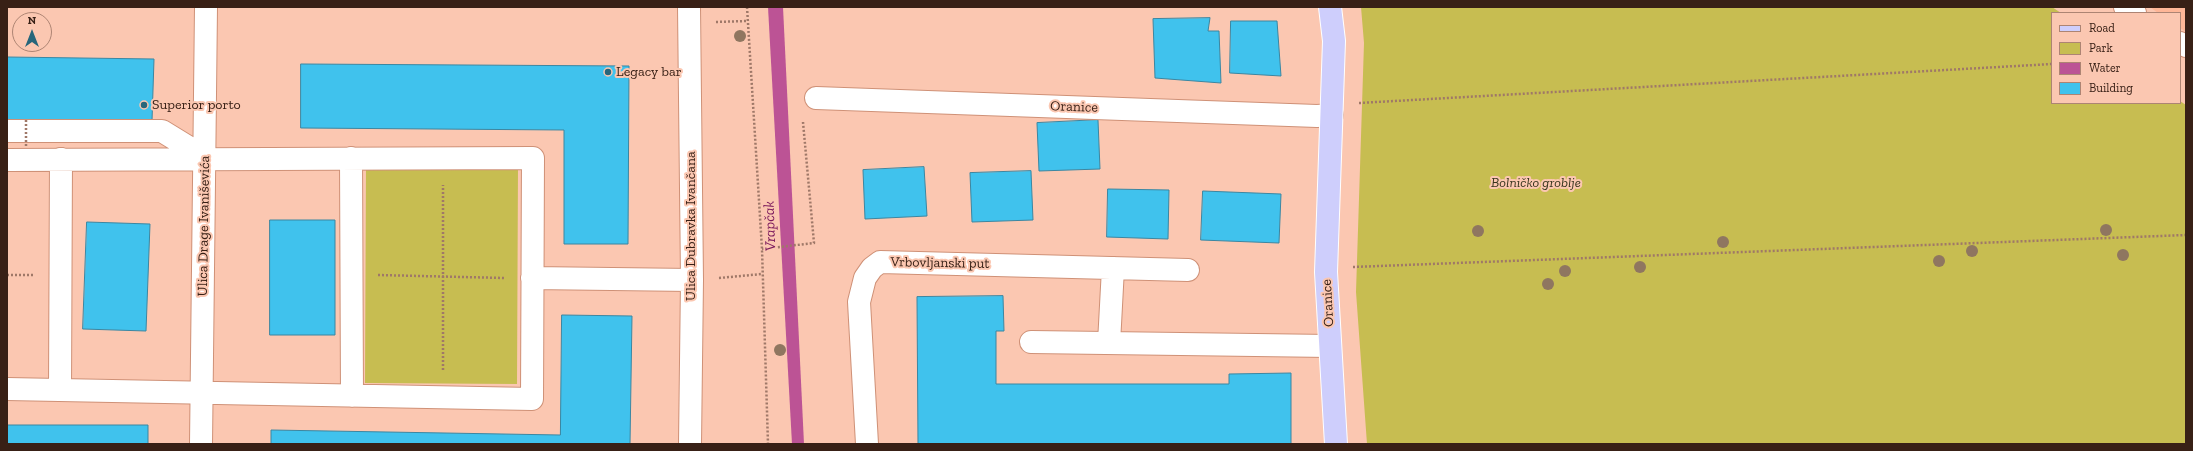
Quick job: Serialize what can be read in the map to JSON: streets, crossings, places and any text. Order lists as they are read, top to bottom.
{
  "streets": {
    "main road": ["Oranice"],
    "street": ["Ulica Drage Ivaniševića", "Ulica Dubravka Ivančana", "Vrbovljanski put"]
  },
  "water": ["Vrapčak"],
  "parks": ["Bolničko groblje"],
  "places": ["Legacy bar", "Superior porto"],
  "legend": [
    "Road",
    "Park",
    "Water",
    "Building"
  ],
  "north": "top"
}
